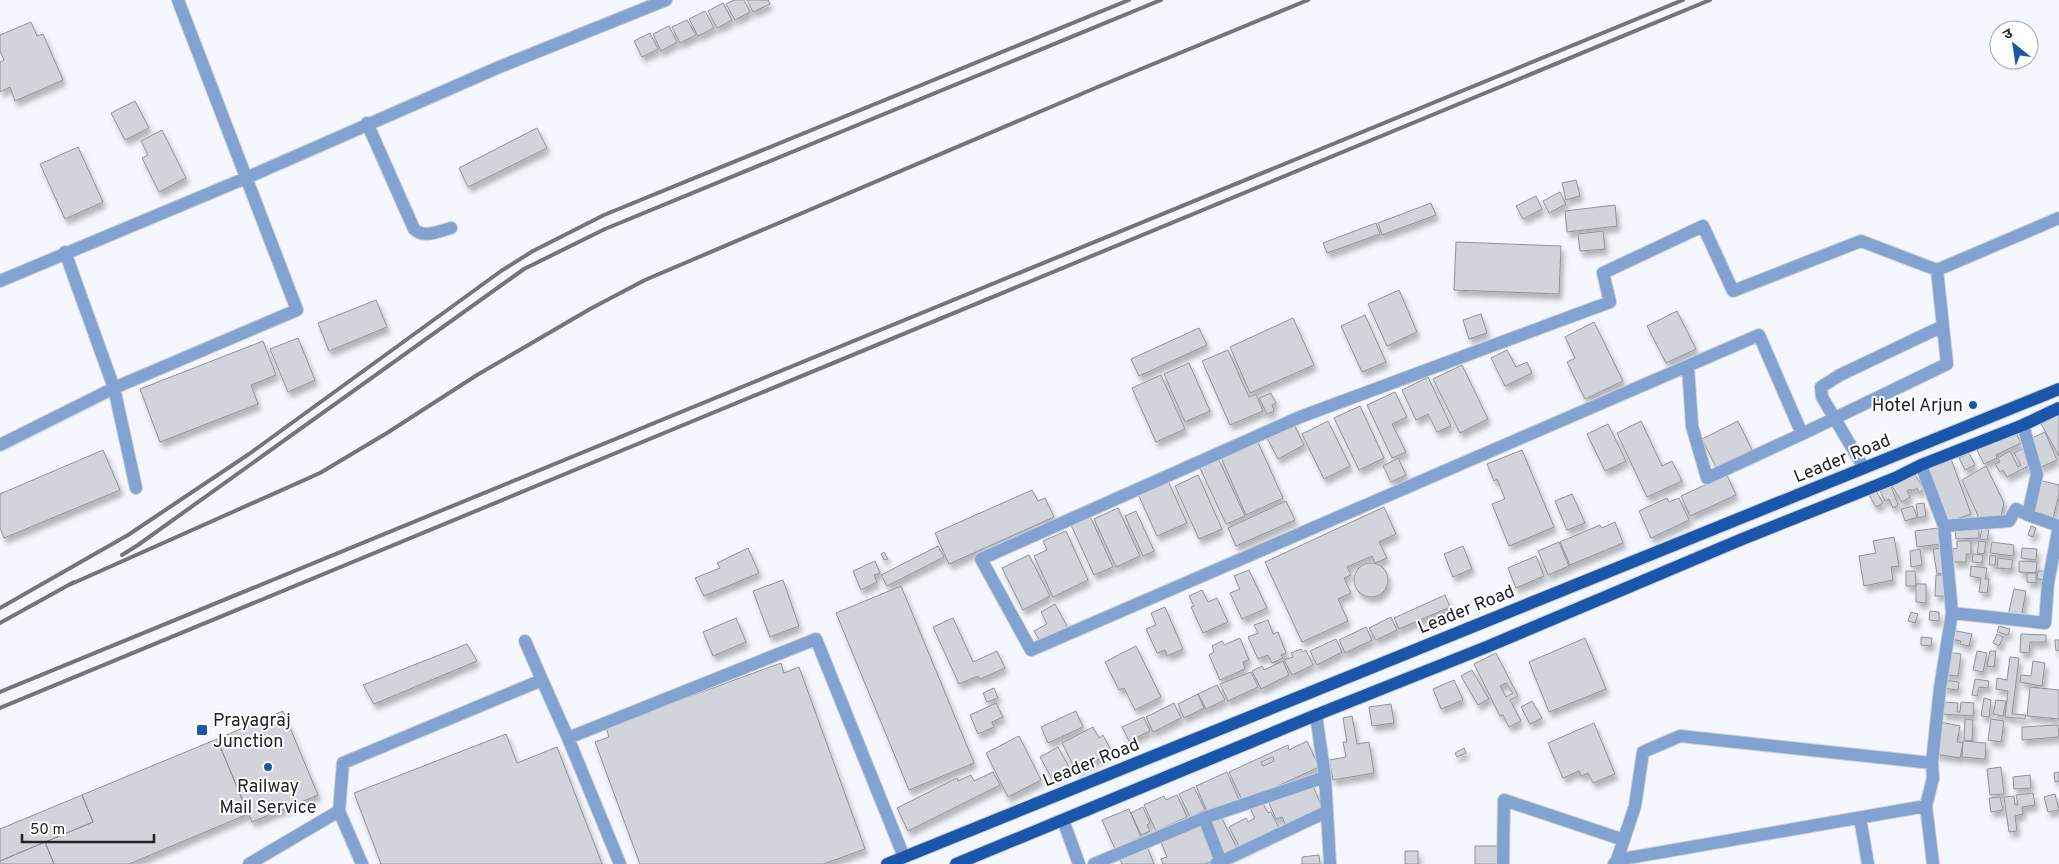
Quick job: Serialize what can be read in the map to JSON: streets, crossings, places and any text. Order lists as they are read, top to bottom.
{
  "streets": {
    "main road": ["Leader Road"]
  },
  "places": {
    "other": ["Hotel Arjun", "Railway Mail Service"],
    "transit": ["Prayagraj Junction"]
  },
  "scale_bar": "50 m",
  "north": "top left"
}
